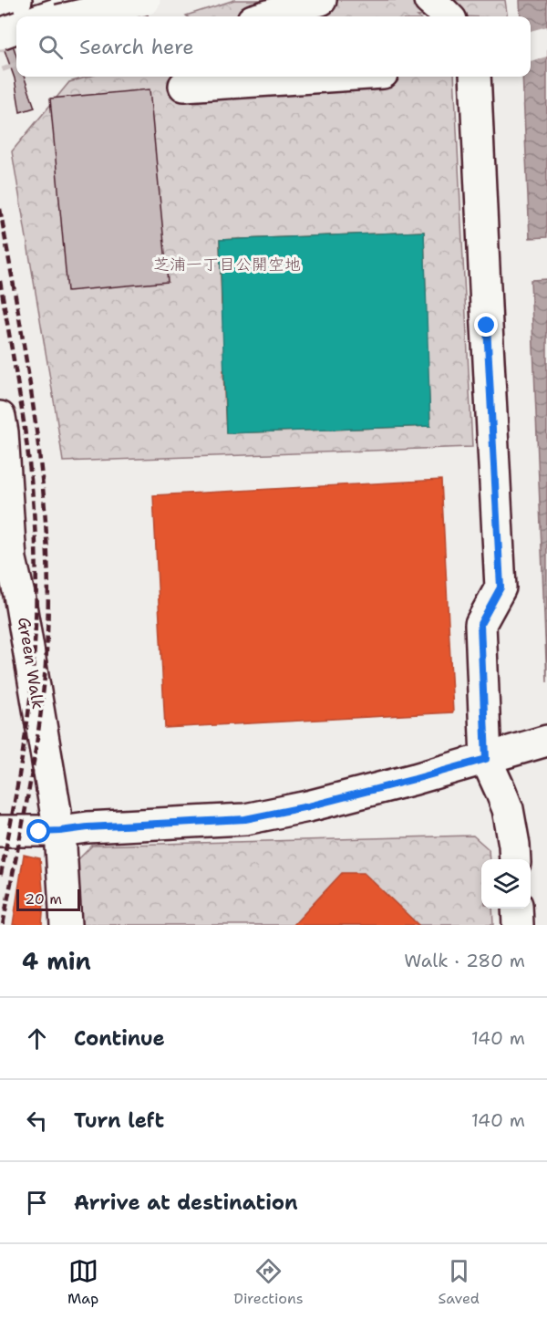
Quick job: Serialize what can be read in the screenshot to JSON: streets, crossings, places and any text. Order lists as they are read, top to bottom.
{
  "streets": {
    "main road": ["Green Walk"]
  },
  "parks": ["芝浦一丁目公開空地"],
  "scale_bar": "20 m",
  "page": {
    "search": "Search here",
    "scale": "20 m",
    "heading": ["4 min", "Walk · 280 m"],
    "list": [
      ["Continue", "140 m"],
      ["Turn left", "140 m"],
      "Arrive at destination"
    ],
    "nav": ["Map", "Directions", "Saved"]
  }
}
